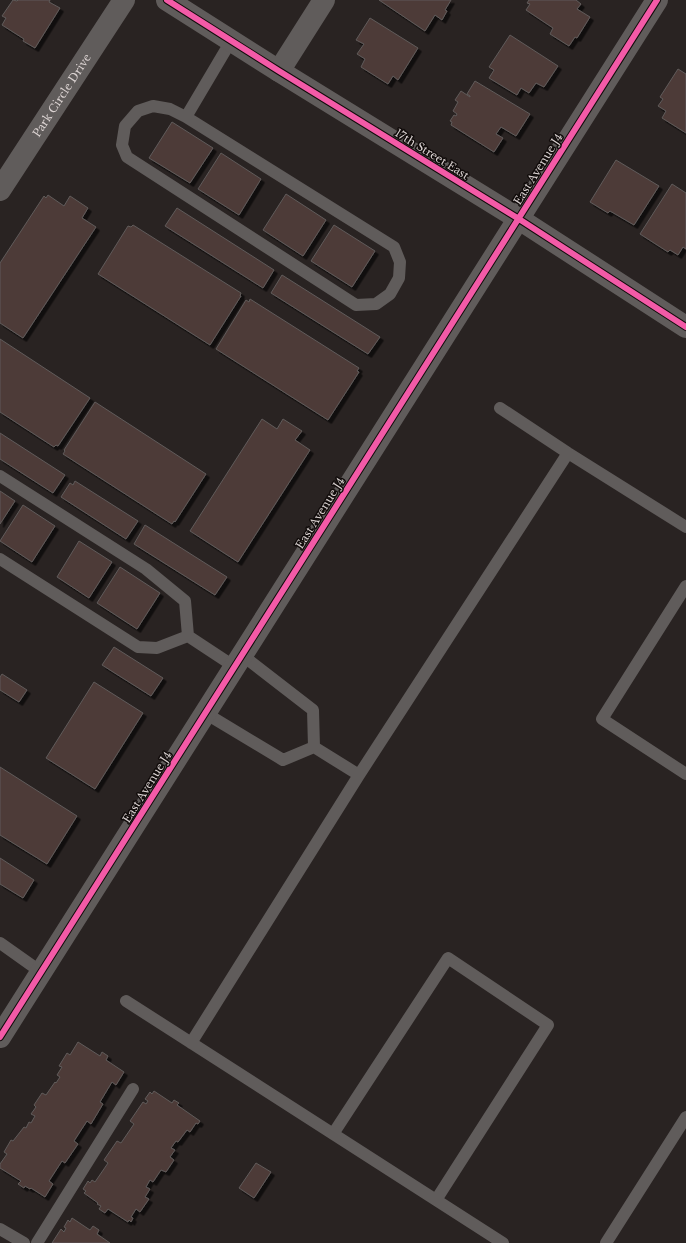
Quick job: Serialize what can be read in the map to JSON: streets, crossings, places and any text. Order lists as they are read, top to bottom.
{
  "streets": {
    "street": ["Park Circle Drive", "17th Street East", "East Avenue J4"]
  },
  "crossings": [
    ["17th Street East", "East Avenue J4"]
  ]
}
